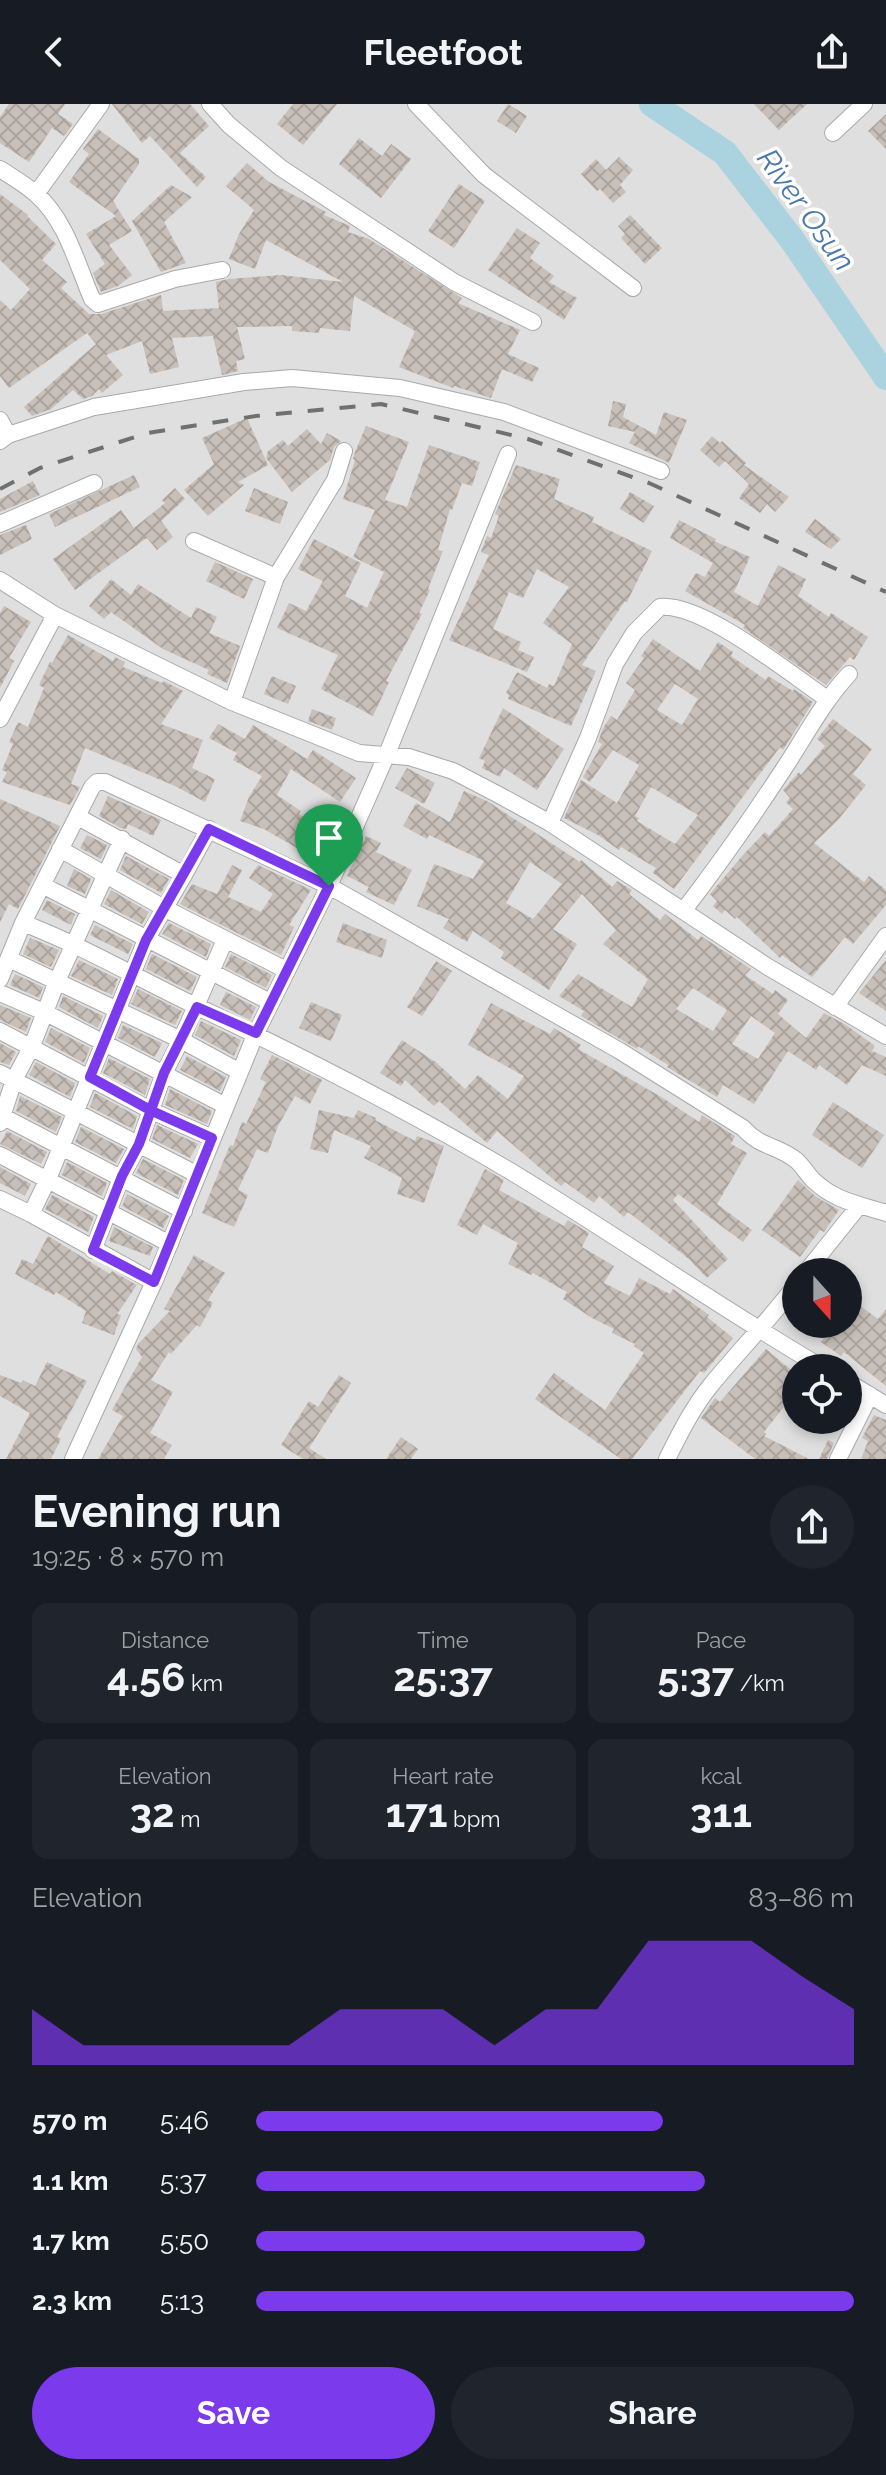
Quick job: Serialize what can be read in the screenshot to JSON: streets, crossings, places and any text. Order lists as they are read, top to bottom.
{
  "water": ["River Osun"],
  "north": "bottom",
  "page": {
    "header": "Fleetfoot",
    "heading": ["Evening run", "19:25 · 8 × 570 m"],
    "stats": [
      ["Distance", "4.56 km"],
      ["Time", "25:37"],
      ["Pace", "5:37 /km"],
      ["Elevation", "32 m"],
      ["Heart rate", "171 bpm"],
      ["kcal", "311"]
    ],
    "chart": ["Elevation", "83–86 m"],
    "list": [
      {
        "name": "570 m",
        "note": "5:46"
      },
      {
        "name": "1.1 km",
        "note": "5:37"
      },
      {
        "name": "1.7 km",
        "note": "5:50"
      },
      {
        "name": "2.3 km",
        "note": "5:13"
      }
    ],
    "buttons": ["Save", "Share"]
  }
}
